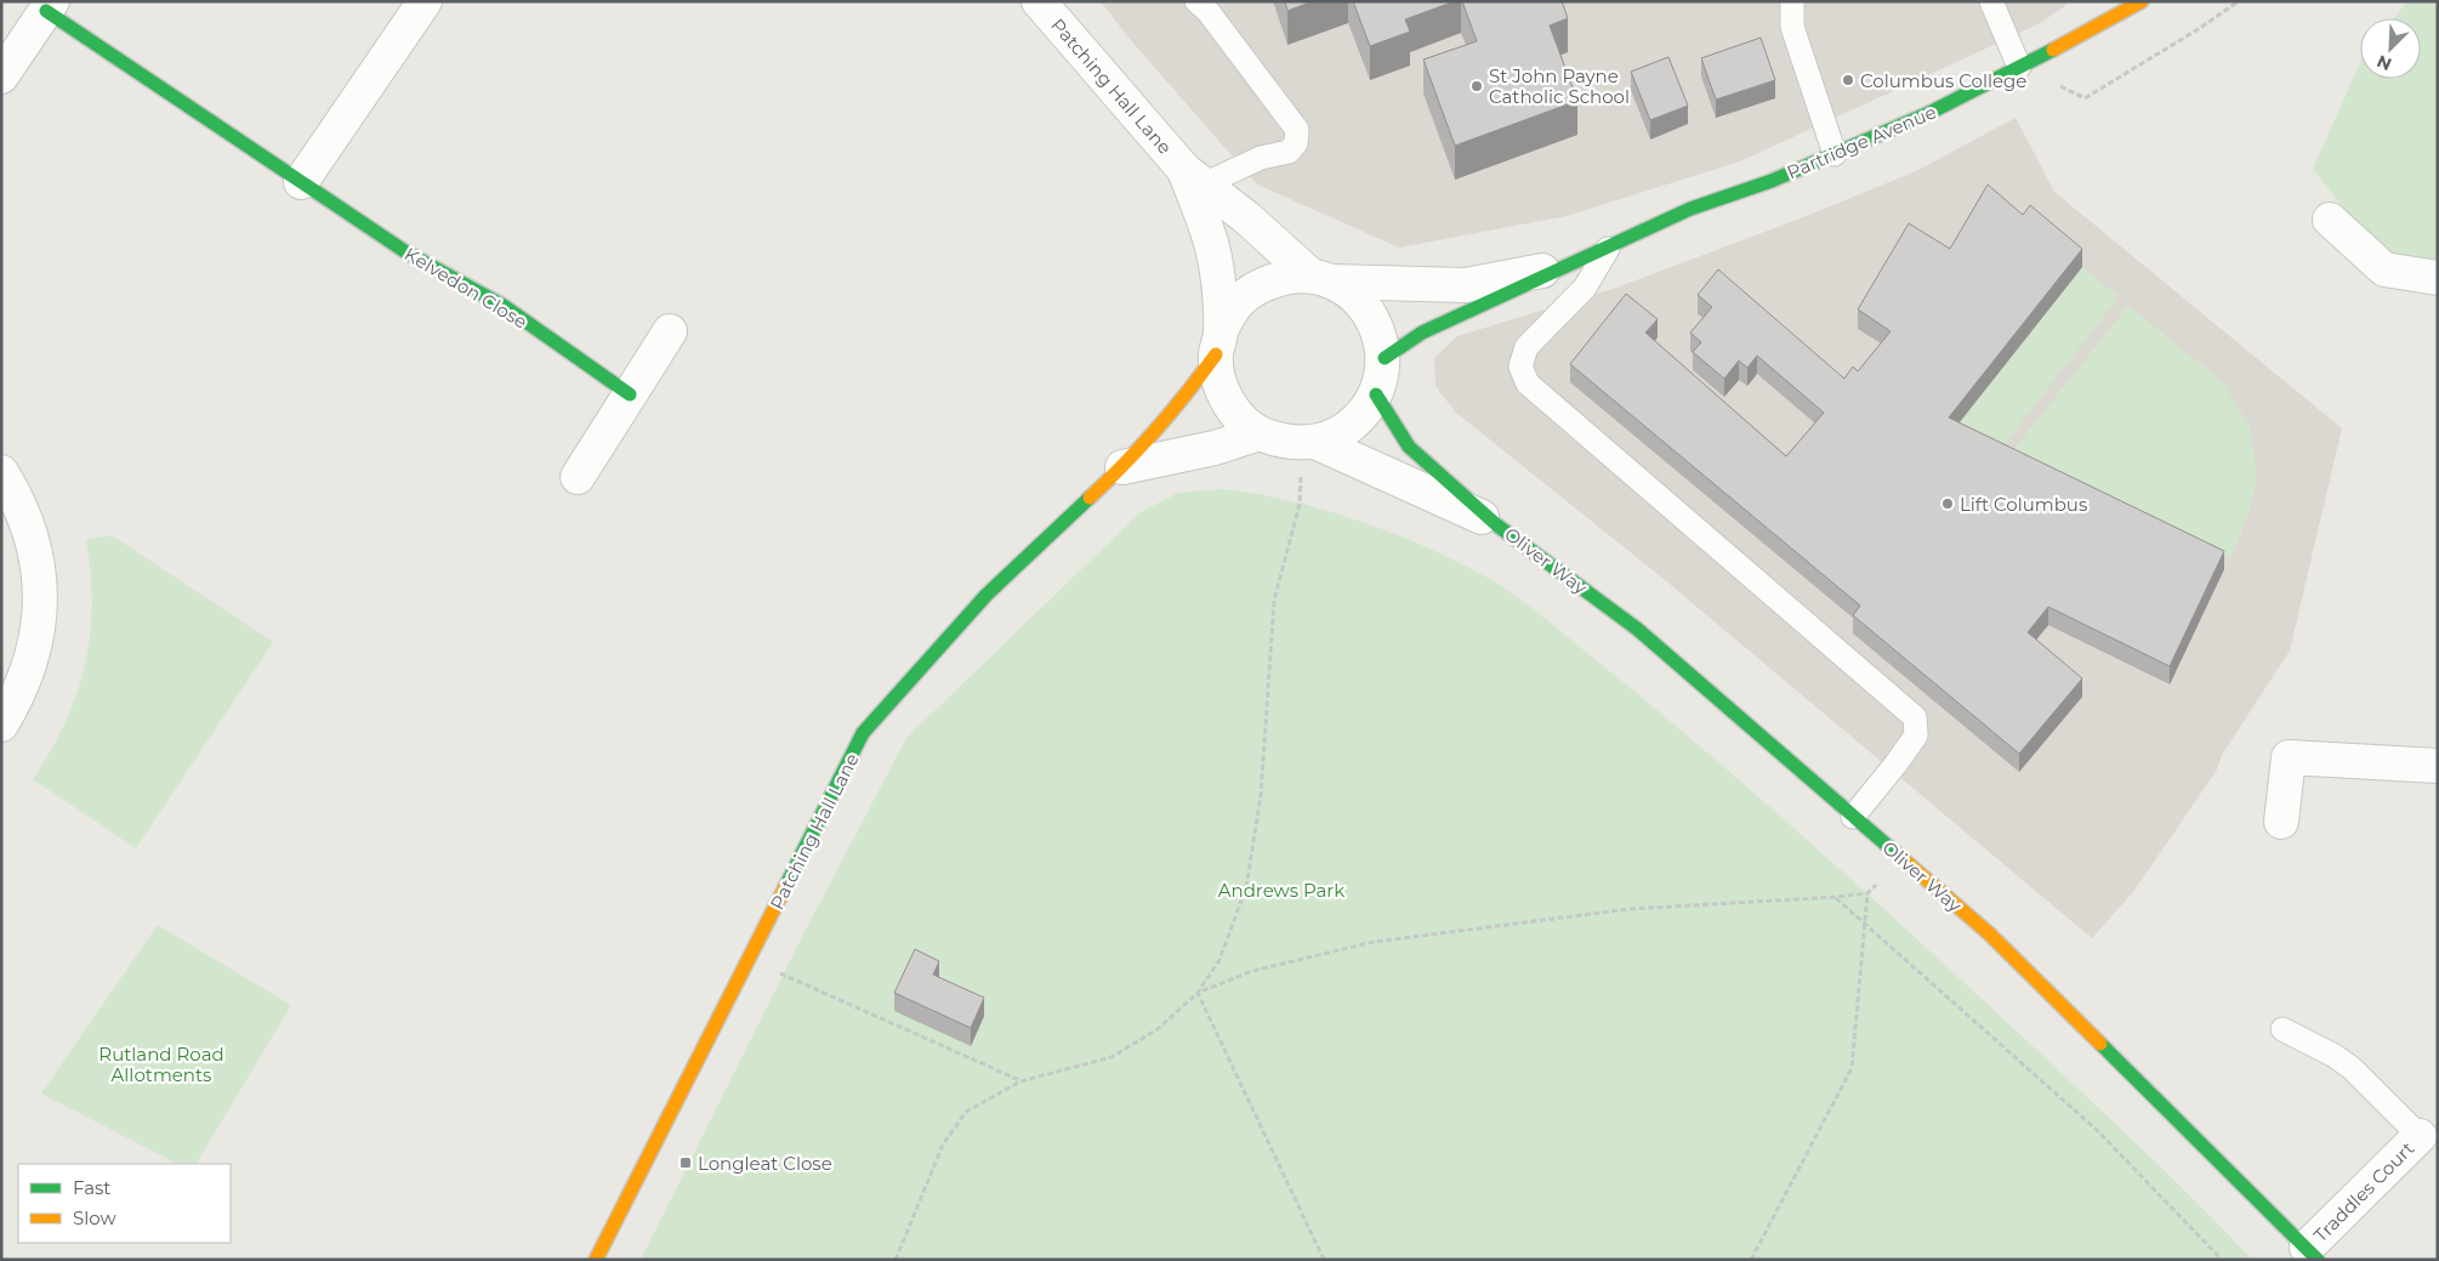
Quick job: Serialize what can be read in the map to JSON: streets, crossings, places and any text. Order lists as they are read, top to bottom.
{
  "streets": {
    "street": [
      "Patching Hall Lane",
      "Partridge Avenue",
      "Kelvedon Close",
      "Oliver Way",
      "Traddles Court"
    ]
  },
  "crossings": [
    ["Patching Hall Lane", "Partridge Avenue"],
    ["Patching Hall Lane", "Oliver Way"],
    ["Partridge Avenue", "Oliver Way"],
    ["Oliver Way", "Traddles Court"]
  ],
  "parks": ["Andrews Park", "Rutland Road Allotments"],
  "places": {
    "other": ["Columbus College", "St John Payne Catholic School", "Lift Columbus"],
    "transit": ["Longleat Close"]
  },
  "legend": ["Fast", "Slow"],
  "north": "bottom left"
}
